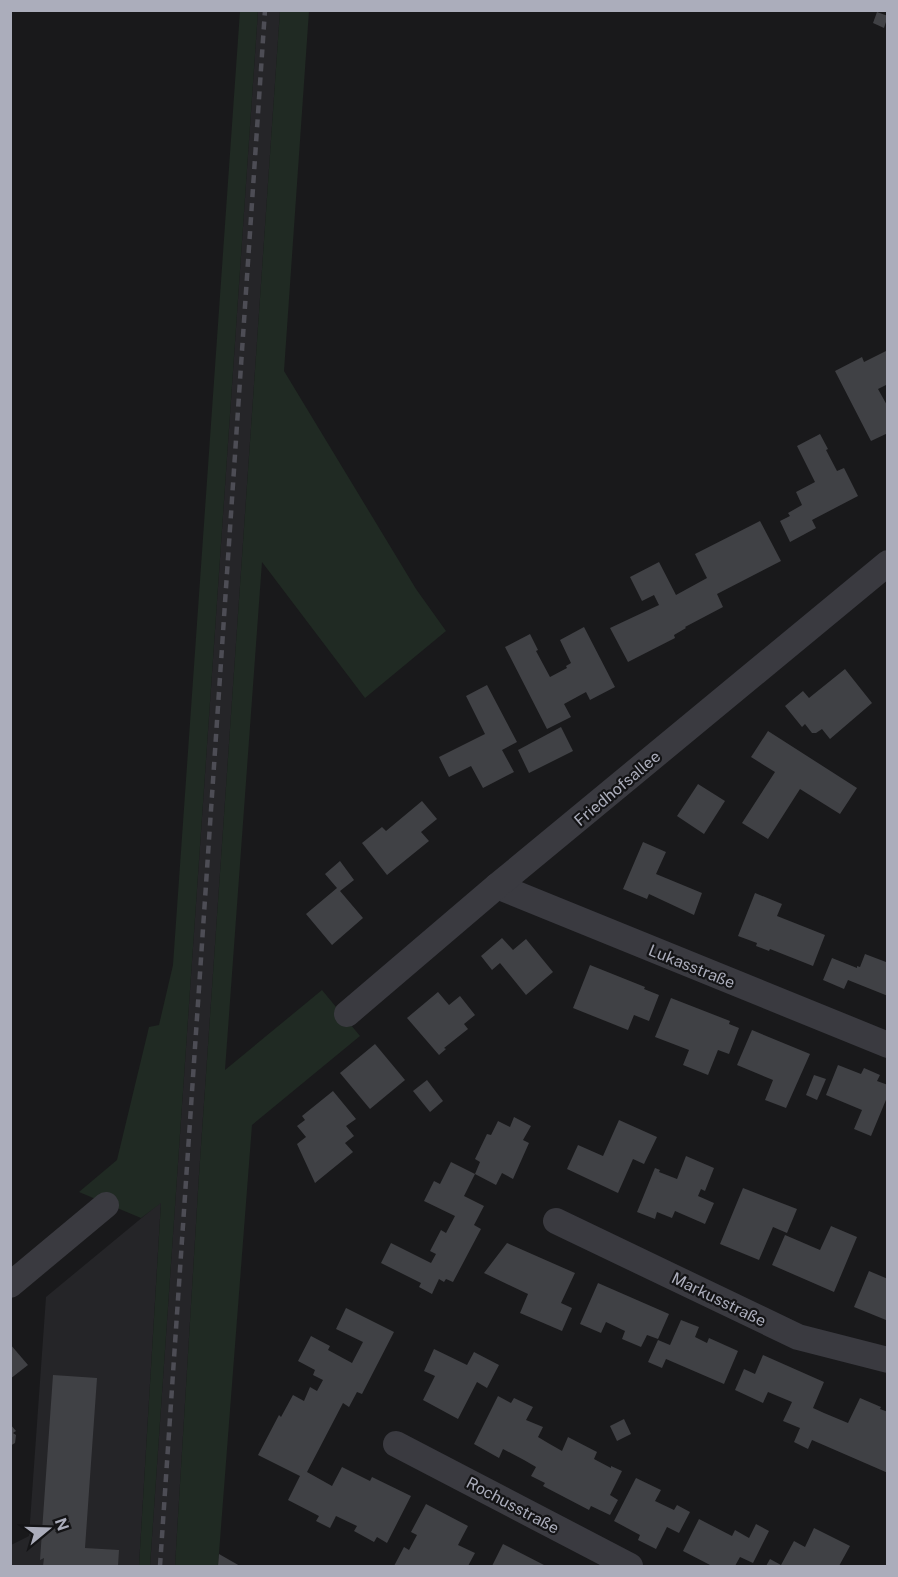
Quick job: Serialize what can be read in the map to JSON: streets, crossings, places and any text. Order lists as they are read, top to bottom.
{
  "streets": {
    "street": [
      "Friedhofsallee",
      "Lukasstraße",
      "Markusstraße",
      "Rochusstraße"
    ]
  },
  "crossings": [
    ["Friedhofsallee", "Lukasstraße"]
  ],
  "north": "right"
}
